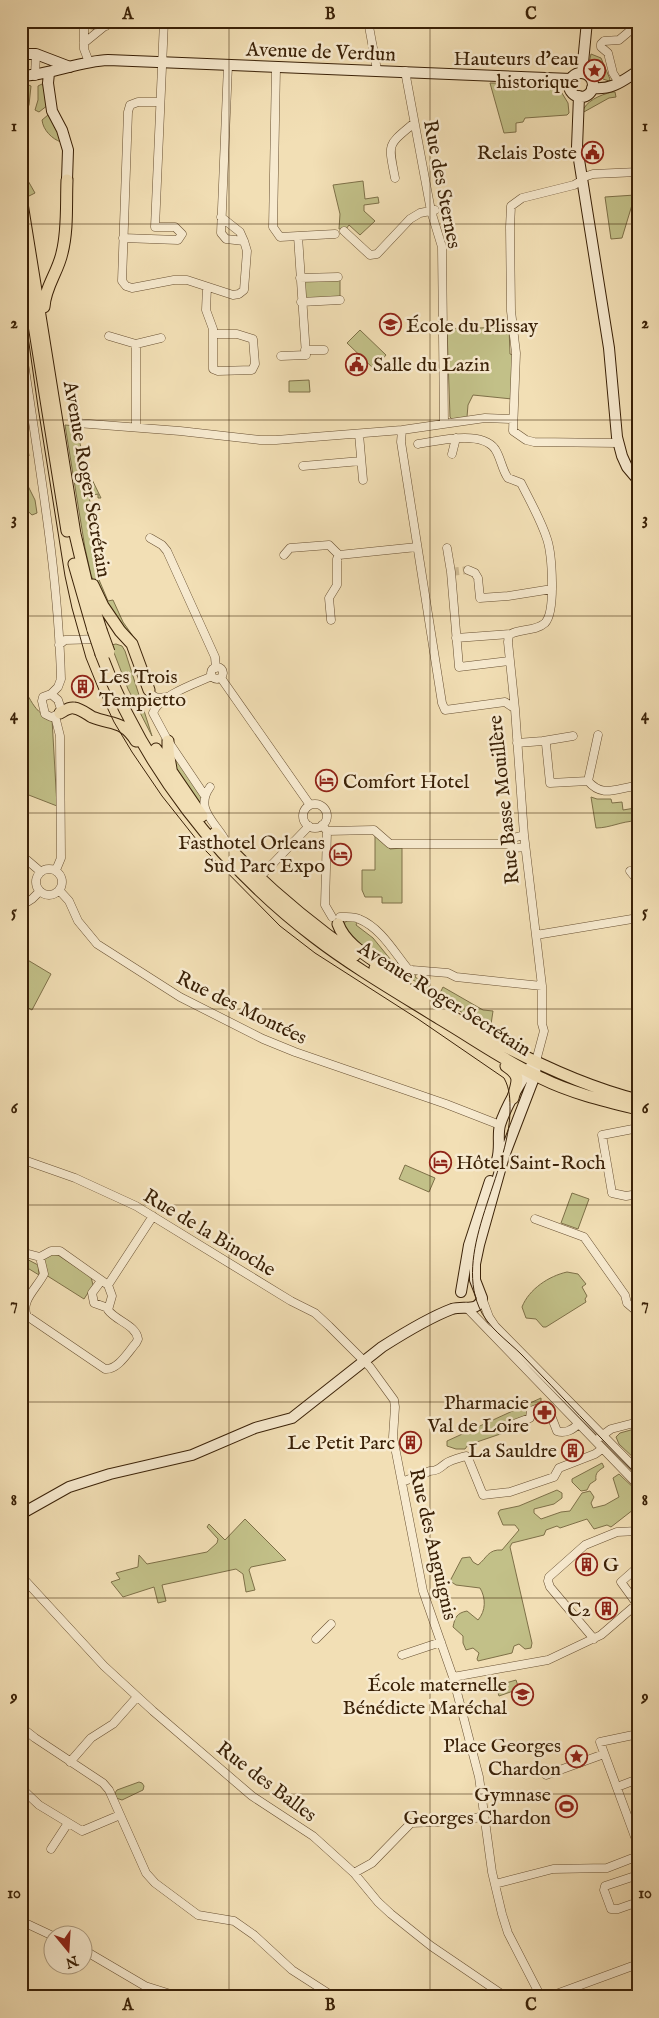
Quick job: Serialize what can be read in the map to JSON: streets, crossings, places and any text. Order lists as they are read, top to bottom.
{
  "streets": {
    "main road": ["Avenue Roger Secrétain"],
    "street": [
      "Avenue de Verdun",
      "Rue des Sternes",
      "Rue Basse Mouillère",
      "Rue des Montées",
      "Rue de la Binoche",
      "Rue des Anguignis",
      "Rue des Balles"
    ]
  },
  "crossings": [
    ["Avenue de Verdun", "Rue des Sternes"],
    ["Avenue Roger Secrétain", "Rue Basse Mouillère"],
    ["Rue Basse Mouillère", "Rue des Montées"],
    ["Rue de la Binoche", "Rue des Anguignis"]
  ],
  "places": {
    "place": ["Hauteurs d'eau historique", "Place Georges Chardon"],
    "public building": ["Relais Poste", "Salle du Lazin"],
    "school or university": ["École du Plissay", "École maternelle Bénédicte Maréchal"],
    "building": [
      "Les Trois Tempietto",
      "Le Petit Parc",
      "La Sauldre",
      "G",
      "C2"
    ],
    "hotel": ["Comfort Hotel", "Fasthotel Orleans Sud Parc Expo", "Hôtel Saint-Roch"],
    "pharmacy": ["Pharmacie Val de Loire"],
    "sports": ["Gymnase Georges Chardon"]
  },
  "north": "bottom",
  "grid": {
    "columns": ["A", "B", "C"],
    "rows": [
      "1",
      "2",
      "3",
      "4",
      "5",
      "6",
      "7",
      "8",
      "9",
      "10"
    ]
  }
}
